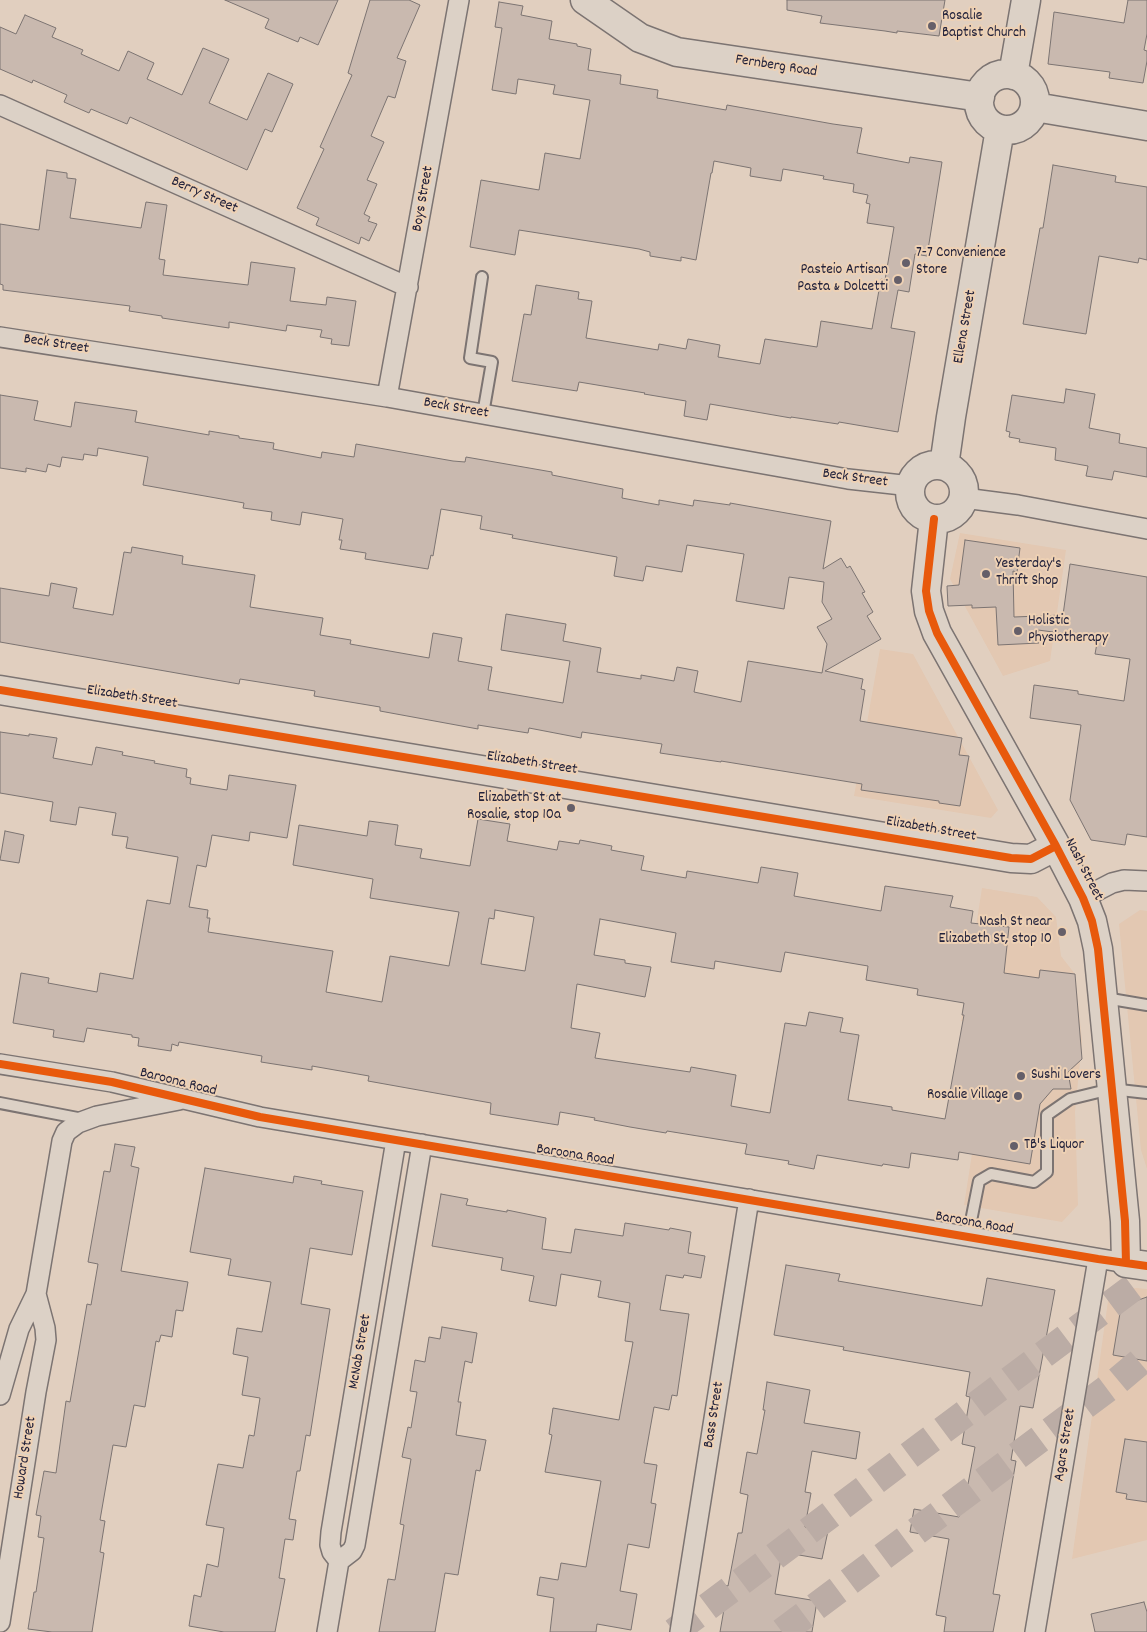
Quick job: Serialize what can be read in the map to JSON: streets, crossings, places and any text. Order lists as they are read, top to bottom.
{
  "streets": {
    "street": [
      "Fernberg Road",
      "Berry Street",
      "Boys Street",
      "Ellena Street",
      "Beck Street",
      "Elizabeth Street",
      "Nash Street",
      "Baroona Road",
      "McNab Street",
      "Bass Street",
      "Agars Street",
      "Howard Street"
    ]
  },
  "crossings": [
    ["Fernberg Road", "Ellena Street"],
    ["Berry Street", "Boys Street"],
    ["Boys Street", "Beck Street"],
    ["Ellena Street", "Beck Street"],
    ["Ellena Street", "Nash Street"],
    ["Beck Street", "Nash Street"],
    ["Elizabeth Street", "Nash Street"],
    ["Nash Street", "Baroona Road"],
    ["Baroona Road", "McNab Street"],
    ["Baroona Road", "Bass Street"],
    ["Baroona Road", "Agars Street"],
    ["Baroona Road", "Howard Street"]
  ],
  "places": [
    "Rosalie Baptist Church",
    "7-7 Convenience Store",
    "Pasteio Artisan Pasta & Dolcetti",
    "Yesterday's Thrift Shop",
    "Holistic Physiotherapy",
    "Elizabeth St at Rosalie, stop 10a",
    "Nash St near Elizabeth St, stop 10",
    "Sushi Lovers",
    "Rosalie Village",
    "TB's Liquor"
  ]
}
